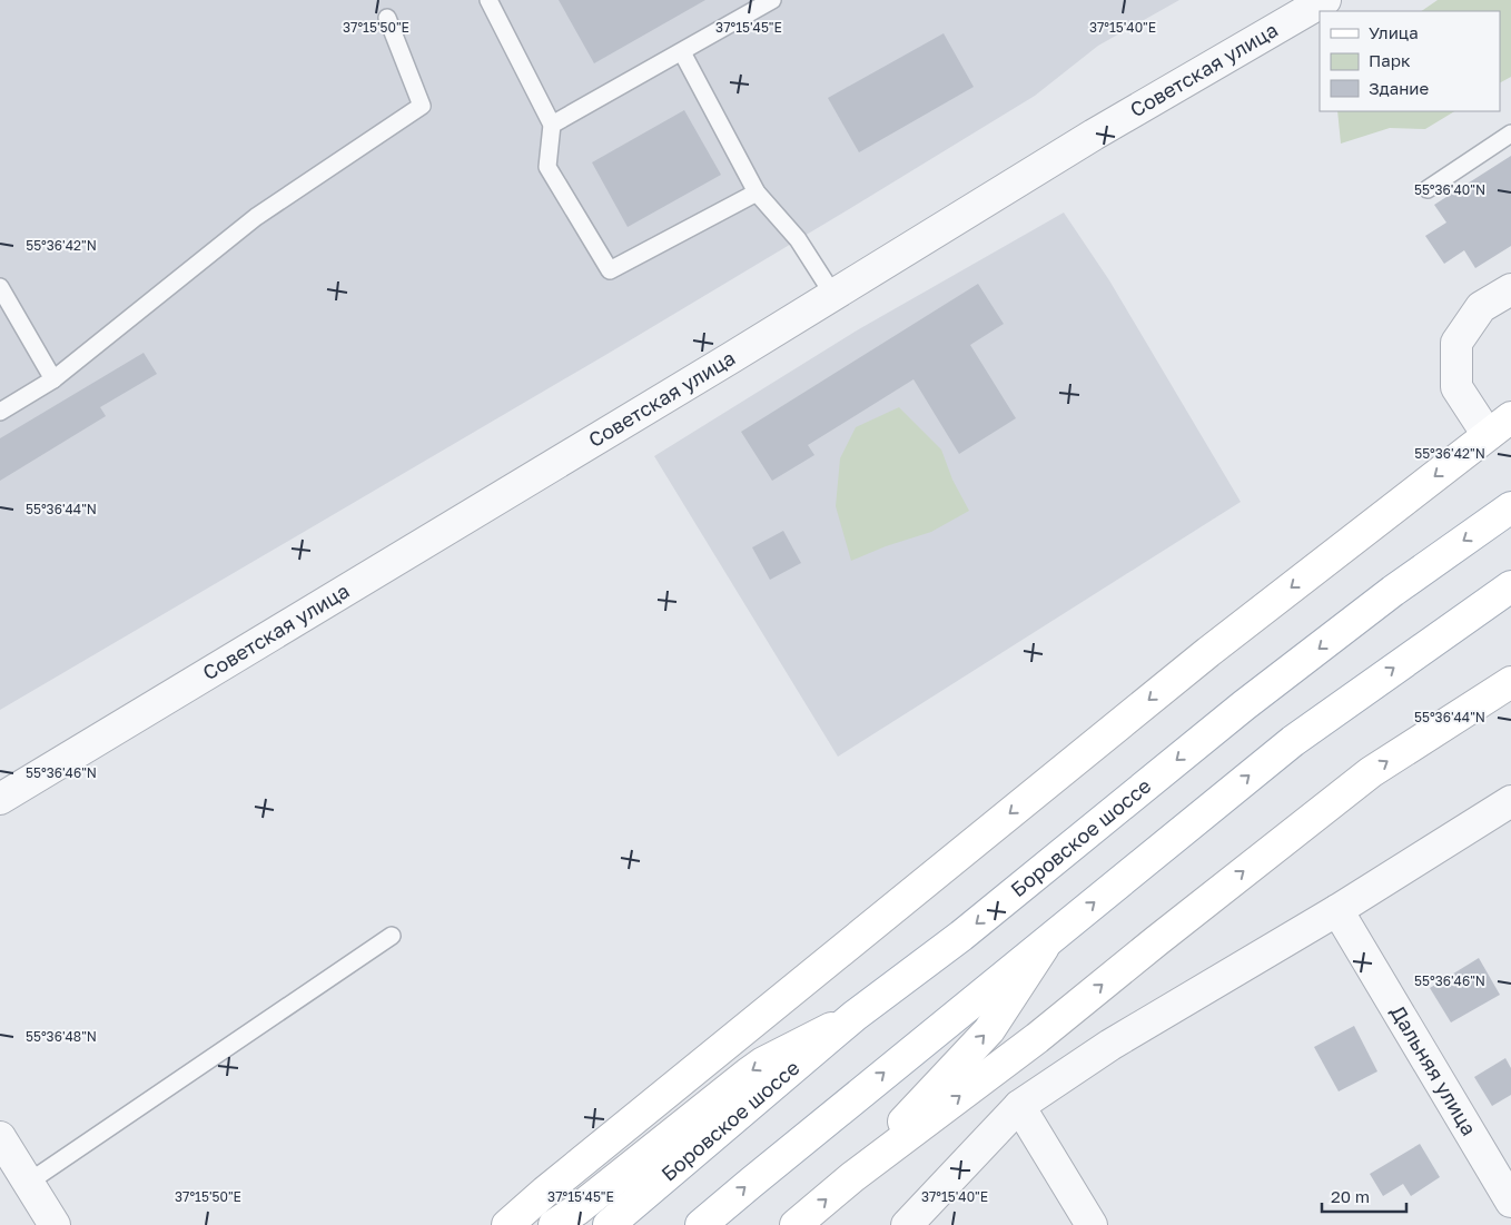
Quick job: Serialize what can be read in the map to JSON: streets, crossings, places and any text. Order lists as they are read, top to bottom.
{
  "streets": {
    "street": ["Советская улица", "Боровское шоссе", "Дальняя улица"]
  },
  "legend": ["Улица", "Парк", "Здание"],
  "scale_bar": "20 m",
  "coordinates": [
    "37°15'50\"E",
    "37°15'45\"E",
    "37°15'40\"E",
    "55°36'40\"N",
    "55°36'42\"N",
    "55°36'44\"N",
    "55°36'46\"N",
    "55°36'48\"N"
  ]
}
